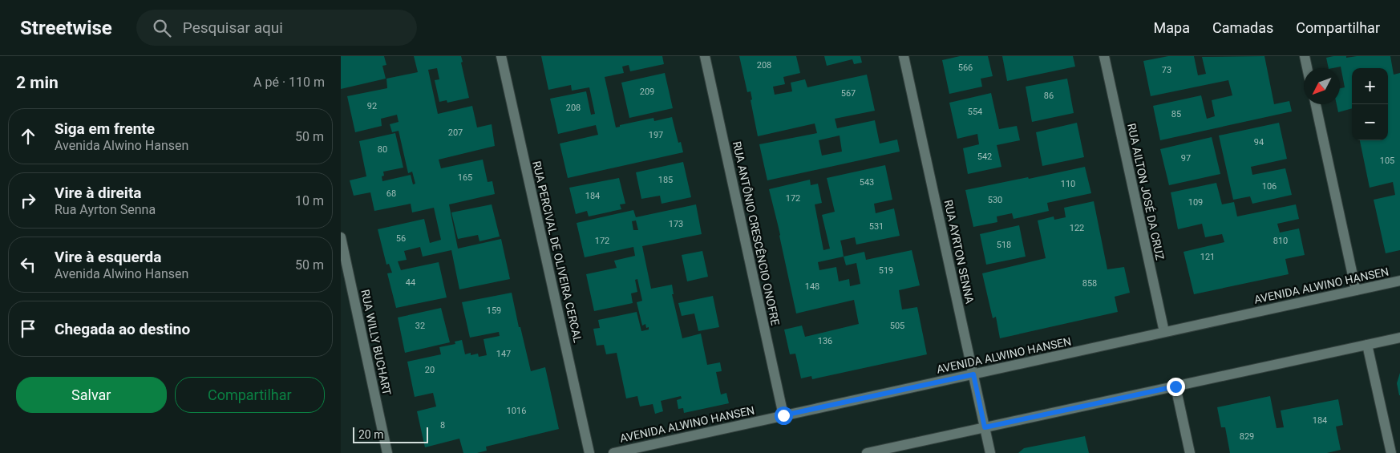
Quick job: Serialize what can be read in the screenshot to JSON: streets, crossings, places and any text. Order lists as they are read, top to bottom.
{
  "streets": {
    "street": [
      "RUA AILTON JOSÉ DA CRUZ",
      "RUA ANTÔNIO CRESCÊNCIO ONOFRE",
      "RUA PERCIVAL DE OLIVEIRA CERCAL",
      "RUA AYRTON SENNA",
      "AVENIDA ALWINO HANSEN",
      "RUA WILLY BUCHART"
    ]
  },
  "crossings": [
    ["RUA AILTON JOSÉ DA CRUZ", "AVENIDA ALWINO HANSEN"],
    ["RUA ANTÔNIO CRESCÊNCIO ONOFRE", "AVENIDA ALWINO HANSEN"],
    ["RUA AYRTON SENNA", "AVENIDA ALWINO HANSEN"]
  ],
  "house_numbers": [
    "208",
    "566",
    "73",
    "209",
    "567",
    "86",
    "92",
    "208",
    "554",
    "85",
    "207",
    "197",
    "94",
    "80",
    "542",
    "97",
    "105",
    "165",
    "185",
    "543",
    "110",
    "106",
    "68",
    "184",
    "172",
    "530",
    "109",
    "173",
    "531",
    "122",
    "56",
    "172",
    "810",
    "518",
    "121",
    "519",
    "44",
    "858",
    "148",
    "159",
    "32",
    "505",
    "136",
    "147",
    "20",
    "1016",
    "184",
    "8",
    "829"
  ],
  "scale_bar": "20 m",
  "north": "bottom left",
  "page": {
    "header": "Streetwise",
    "search": "Pesquisar aqui",
    "nav": ["Mapa", "Camadas", "Compartilhar"],
    "heading": ["2 min", "A pé · 110 m"],
    "map_buttons": ["+", "−"],
    "list": [
      ["Siga em frente", "Avenida Alwino Hansen", "50 m"],
      ["Vire à direita", "Rua Ayrton Senna", "10 m"],
      ["Vire à esquerda", "Avenida Alwino Hansen", "50 m"],
      "Chegada ao destino"
    ],
    "buttons": ["Salvar", "Compartilhar"],
    "scale": "20 m"
  }
}
